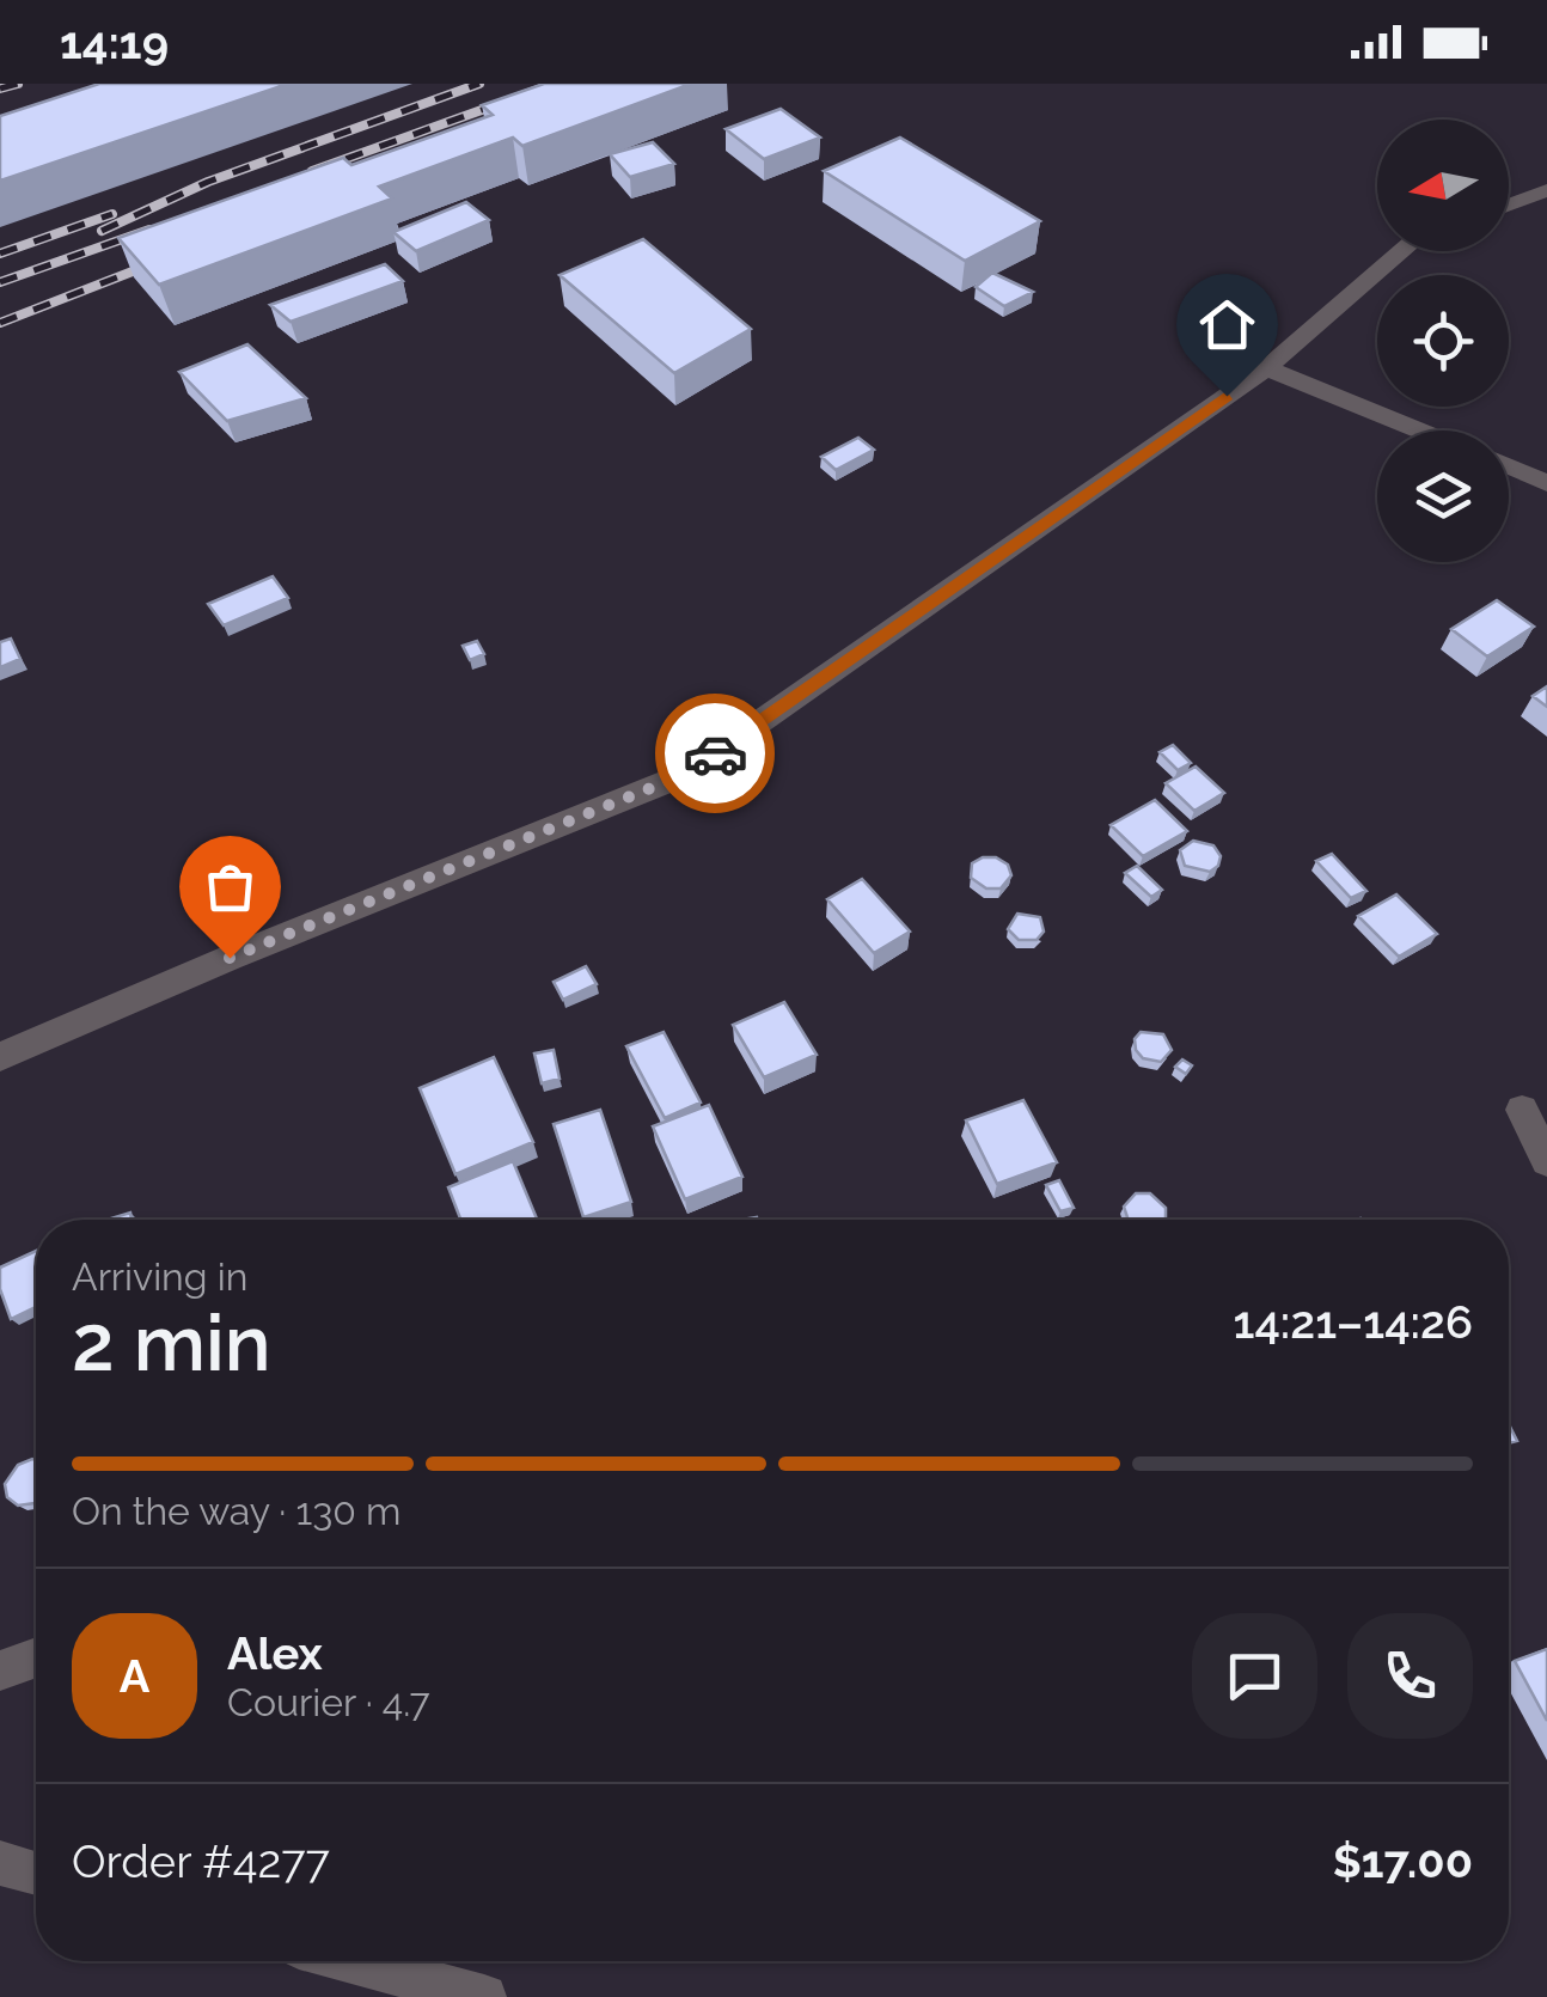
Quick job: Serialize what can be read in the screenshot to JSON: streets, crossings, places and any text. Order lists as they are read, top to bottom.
{
  "north": "left",
  "page": {
    "status": "14:19",
    "heading": ["2 min", "Arriving in", "14:21–14:26"],
    "panel": [
      "Alex",
      "Courier · 4.7",
      "Order #4277",
      "$17.00"
    ],
    "bar": "On the way · 130 m",
    "round": "A"
  }
}
